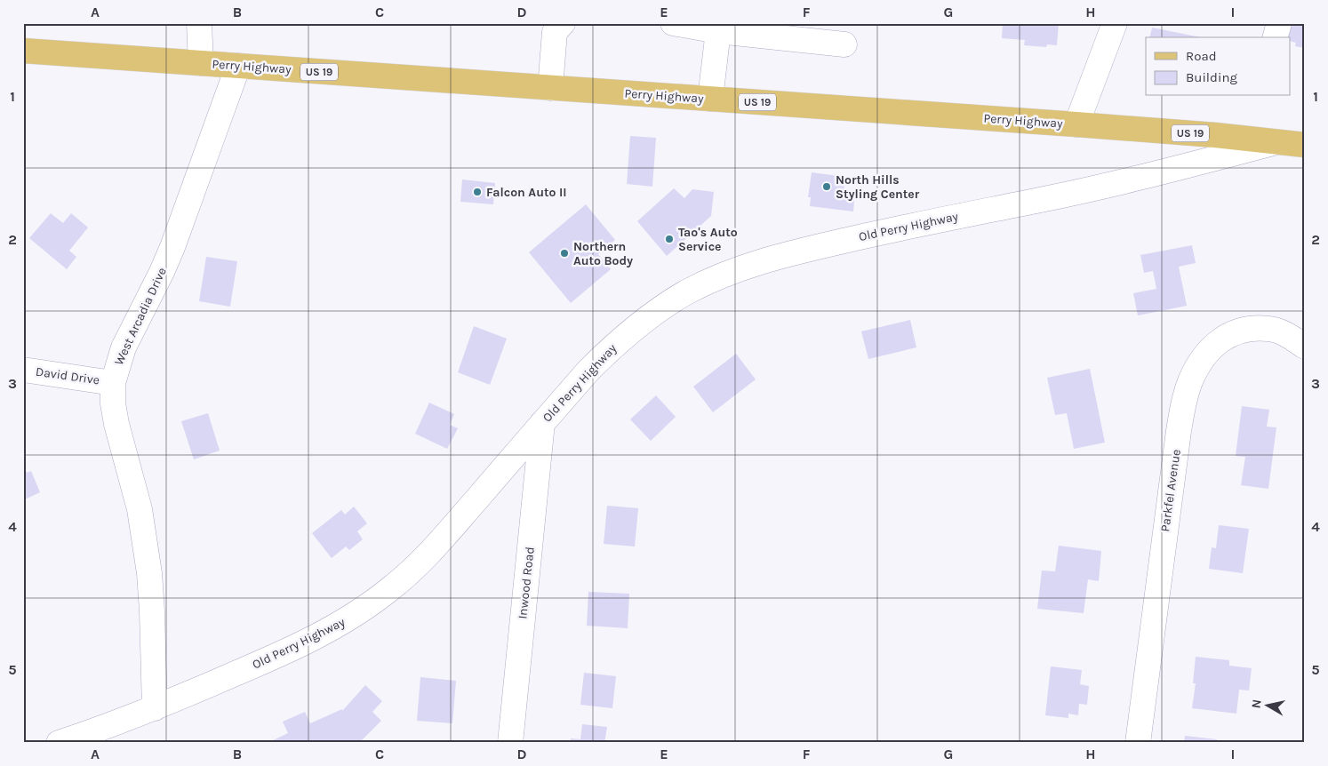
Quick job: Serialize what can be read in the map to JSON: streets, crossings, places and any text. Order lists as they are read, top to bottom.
{
  "streets": {
    "main road": ["Perry Highway", "US 19"],
    "street": [
      "Old Perry Highway",
      "West Arcadia Drive",
      "David Drive",
      "Parkfel Avenue",
      "Inwood Road"
    ]
  },
  "crossings": [
    ["Perry Highway", "Old Perry Highway"],
    ["Perry Highway", "West Arcadia Drive"],
    ["Old Perry Highway", "West Arcadia Drive"],
    ["Old Perry Highway", "Inwood Road"],
    ["West Arcadia Drive", "David Drive"]
  ],
  "places": [
    "North Hills Styling Center",
    "Falcon Auto II",
    "Tao's Auto Service",
    "Northern Auto Body"
  ],
  "legend": ["Road", "Building"],
  "north": "left",
  "grid": {
    "columns": [
      "A",
      "B",
      "C",
      "D",
      "E",
      "F",
      "G",
      "H",
      "I"
    ],
    "rows": [
      "1",
      "2",
      "3",
      "4",
      "5"
    ]
  }
}
